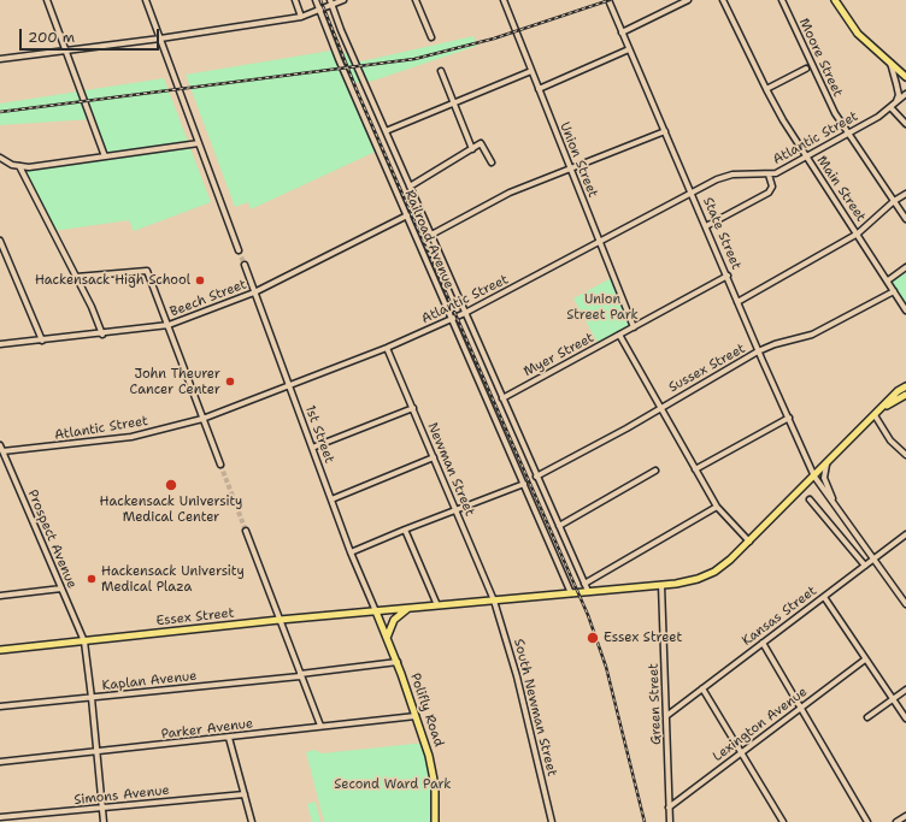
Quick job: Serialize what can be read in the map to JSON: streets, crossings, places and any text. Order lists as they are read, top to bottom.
{
  "streets": {
    "main road": ["Essex Street", "Polifly Road"],
    "street": [
      "Moore Street",
      "Atlantic Street",
      "Union Street",
      "Main Street",
      "State Street",
      "Railroad Avenue",
      "Beech Street",
      "Myer Street",
      "Sussex Street",
      "1st Street",
      "Newman Street",
      "Prospect Avenue",
      "Kansas Street",
      "Kaplan Avenue",
      "Green Street",
      "South Newman Street",
      "Lexington Avenue",
      "Parker Avenue",
      "Simons Avenue"
    ]
  },
  "crossings": [
    ["Moore Street", "Atlantic Street"],
    ["Atlantic Street", "Union Street"],
    ["Atlantic Street", "Main Street"],
    ["Atlantic Street", "State Street"],
    ["Atlantic Street", "Railroad Avenue"],
    ["Atlantic Street", "1st Street"],
    ["Atlantic Street", "Newman Street"],
    ["Atlantic Street", "Prospect Avenue"],
    ["Union Street", "Myer Street"],
    ["Main Street", "Sussex Street"],
    ["State Street", "Myer Street"],
    ["State Street", "Sussex Street"],
    ["State Street", "Essex Street"],
    ["Railroad Avenue", "Beech Street"],
    ["Railroad Avenue", "Myer Street"],
    ["Railroad Avenue", "Sussex Street"],
    ["Railroad Avenue", "Essex Street"],
    ["Beech Street", "1st Street"],
    ["1st Street", "Essex Street"],
    ["1st Street", "Polifly Road"],
    ["Newman Street", "Essex Street"],
    ["Newman Street", "South Newman Street"],
    ["Prospect Avenue", "Essex Street"],
    ["Prospect Avenue", "Kaplan Avenue"],
    ["Prospect Avenue", "Parker Avenue"],
    ["Prospect Avenue", "Simons Avenue"],
    ["Kansas Street", "Green Street"],
    ["Essex Street", "Green Street"],
    ["Essex Street", "South Newman Street"],
    ["Essex Street", "Polifly Road"],
    ["Kaplan Avenue", "Polifly Road"],
    ["Green Street", "Lexington Avenue"],
    ["Polifly Road", "Parker Avenue"]
  ],
  "parks": ["Union Street Park", "Second Ward Park"],
  "places": [
    "Hackensack High School",
    "John Theurer Cancer Center",
    "Hackensack University Medical Center",
    "Hackensack University Medical Plaza",
    "Essex Street"
  ],
  "scale_bar": "200 m"
}
